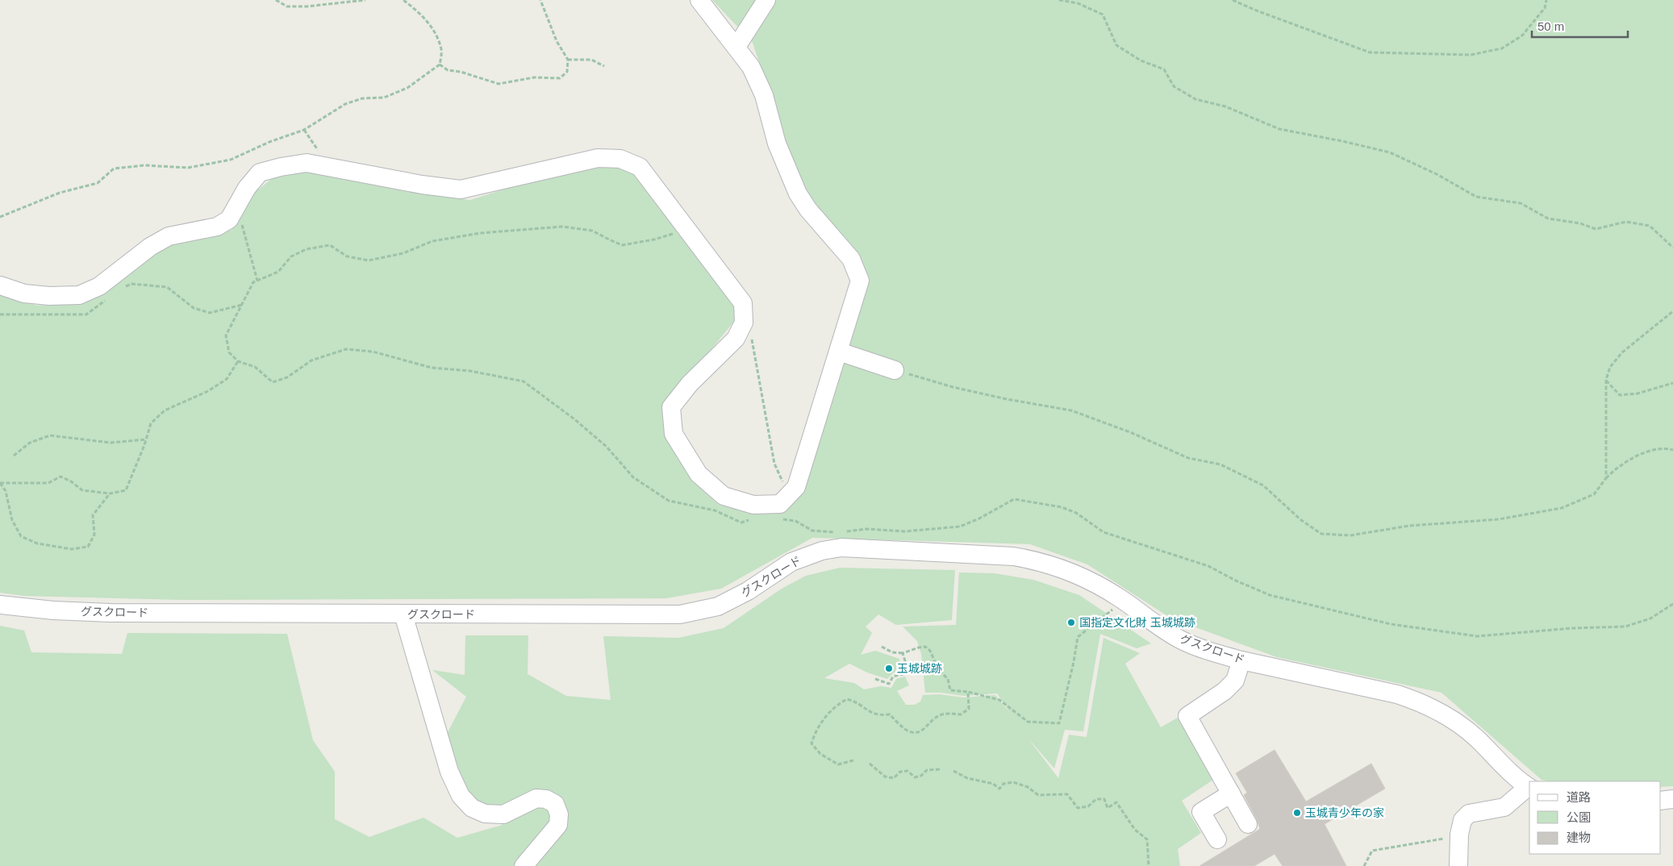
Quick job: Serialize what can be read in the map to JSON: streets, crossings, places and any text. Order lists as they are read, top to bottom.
{
  "streets": {
    "street": ["グスクロード"]
  },
  "places": ["国指定文化財 玉城城跡", "玉城城跡", "玉城青少年の家"],
  "legend": ["道路", "公園", "建物"],
  "scale_bar": "50 m"
}
